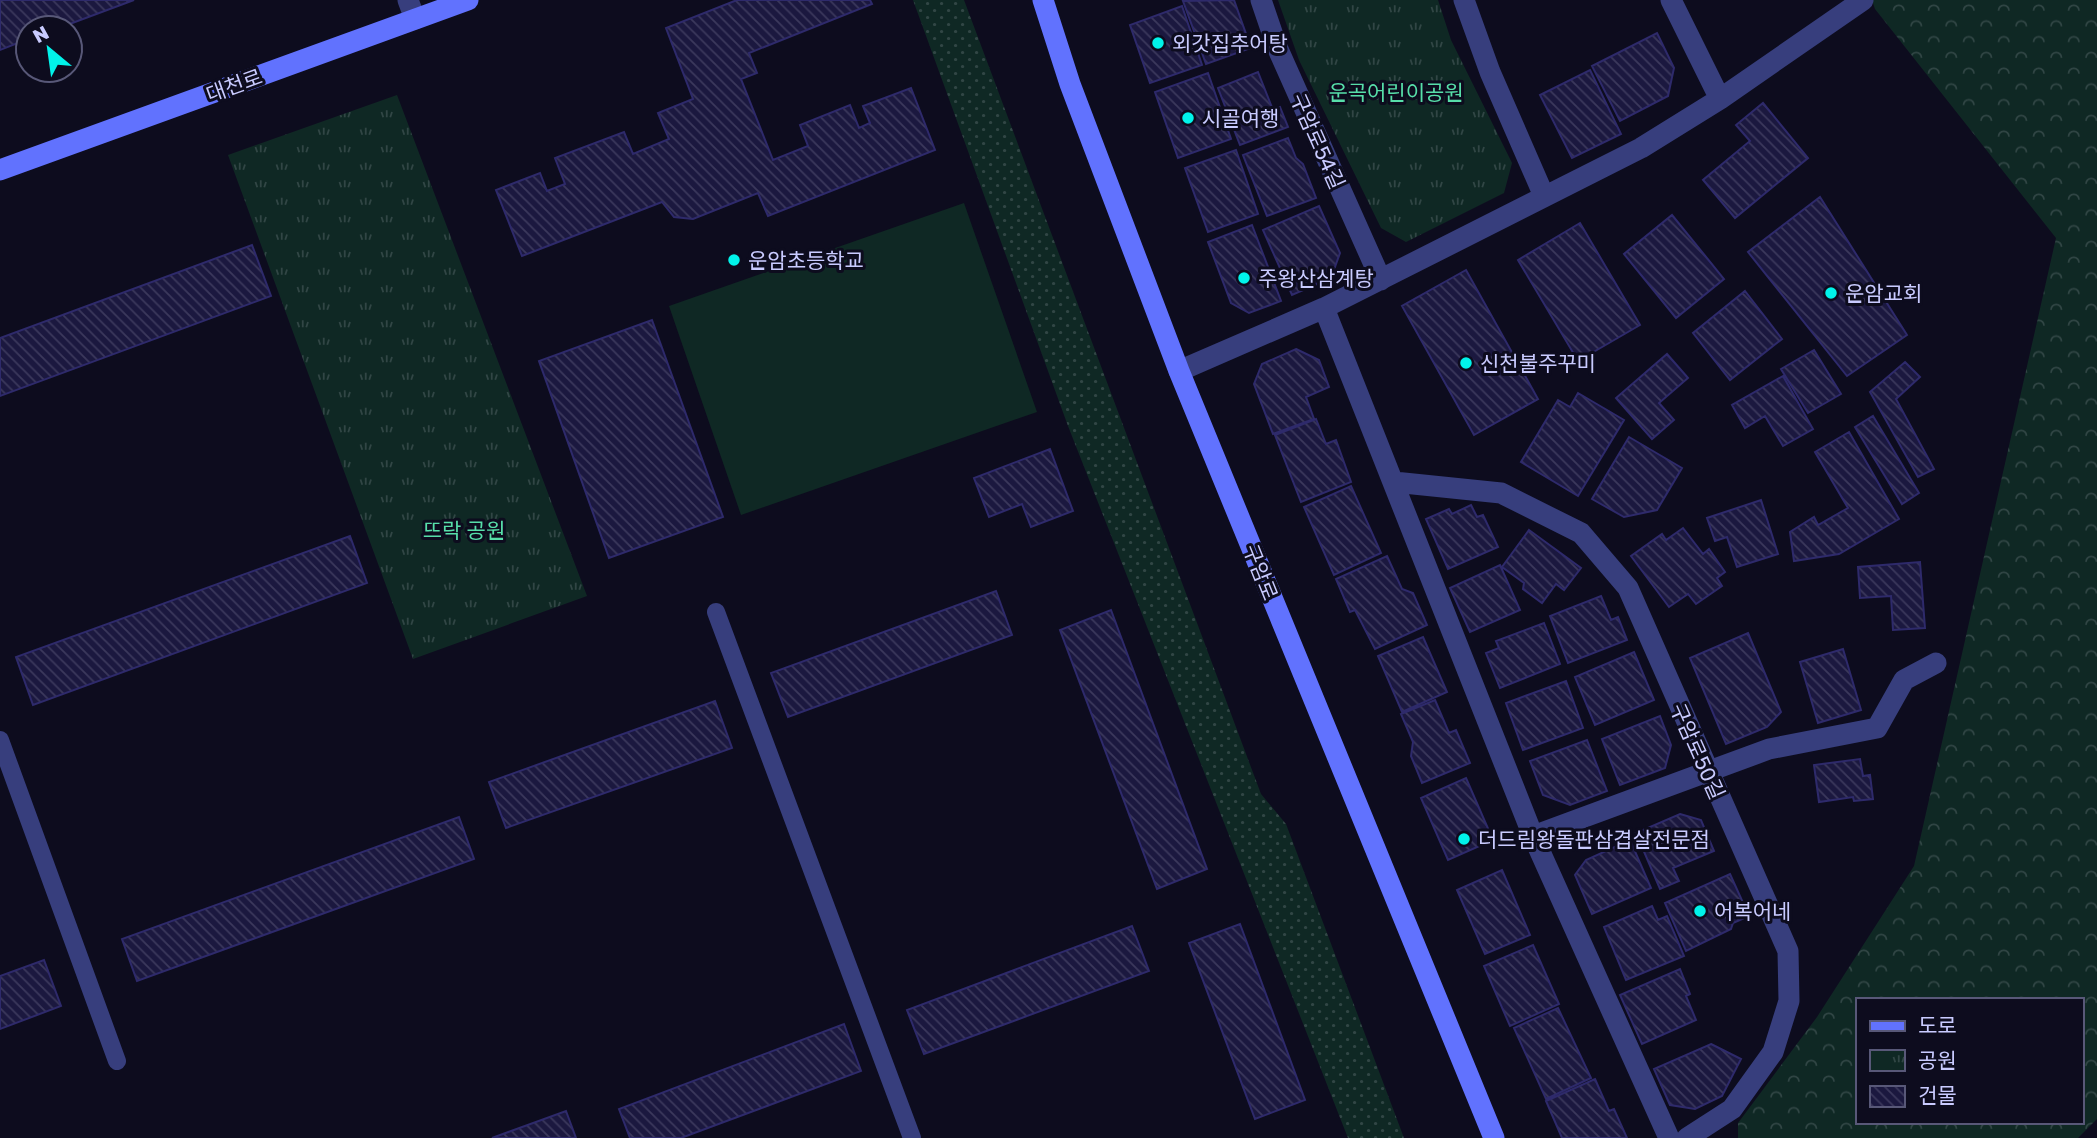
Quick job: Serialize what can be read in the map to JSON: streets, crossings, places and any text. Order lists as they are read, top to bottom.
{
  "streets": {
    "main road": ["대천로", "구암로"],
    "street": ["구암로54길", "구암로50길"]
  },
  "parks": ["운곡어린이공원", "뜨락 공원"],
  "places": [
    "외갓집추어탕",
    "시골여행",
    "운암초등학교",
    "주왕산삼계탕",
    "운암교회",
    "신천불주꾸미",
    "더드림왕돌판삼겹살전문점",
    "어복어네"
  ],
  "legend": ["도로", "공원", "건물"],
  "north": "top left"
}
